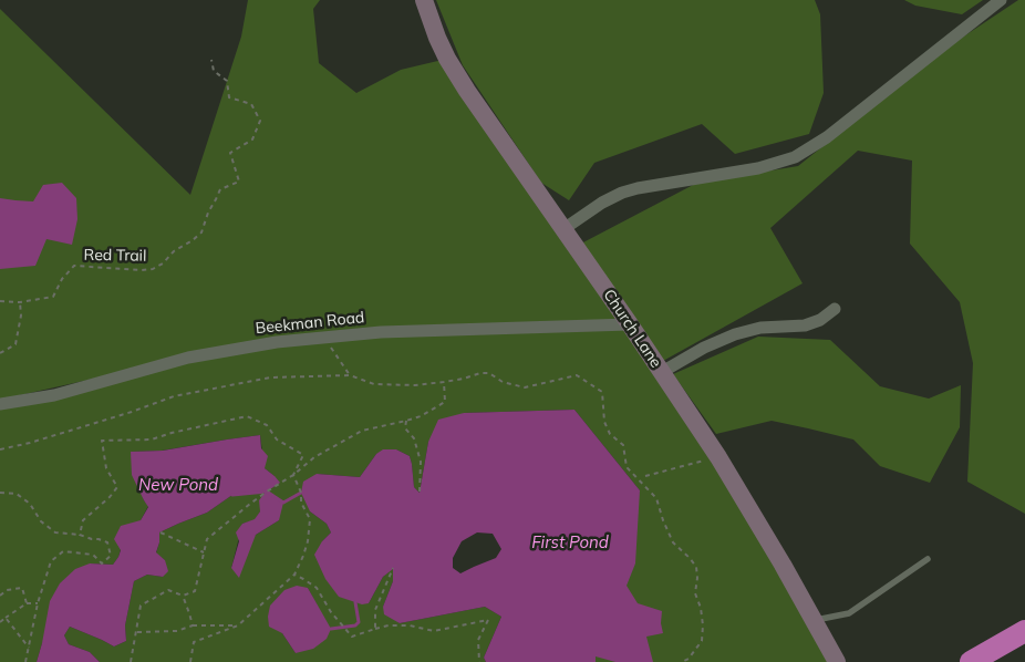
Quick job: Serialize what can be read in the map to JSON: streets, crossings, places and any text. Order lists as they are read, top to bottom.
{
  "streets": {
    "street": ["Beekman Road", "Church Lane"],
    "path": ["Red Trail"]
  },
  "crossings": [
    ["Beekman Road", "Church Lane"]
  ],
  "water": ["New Pond", "First Pond"]
}
